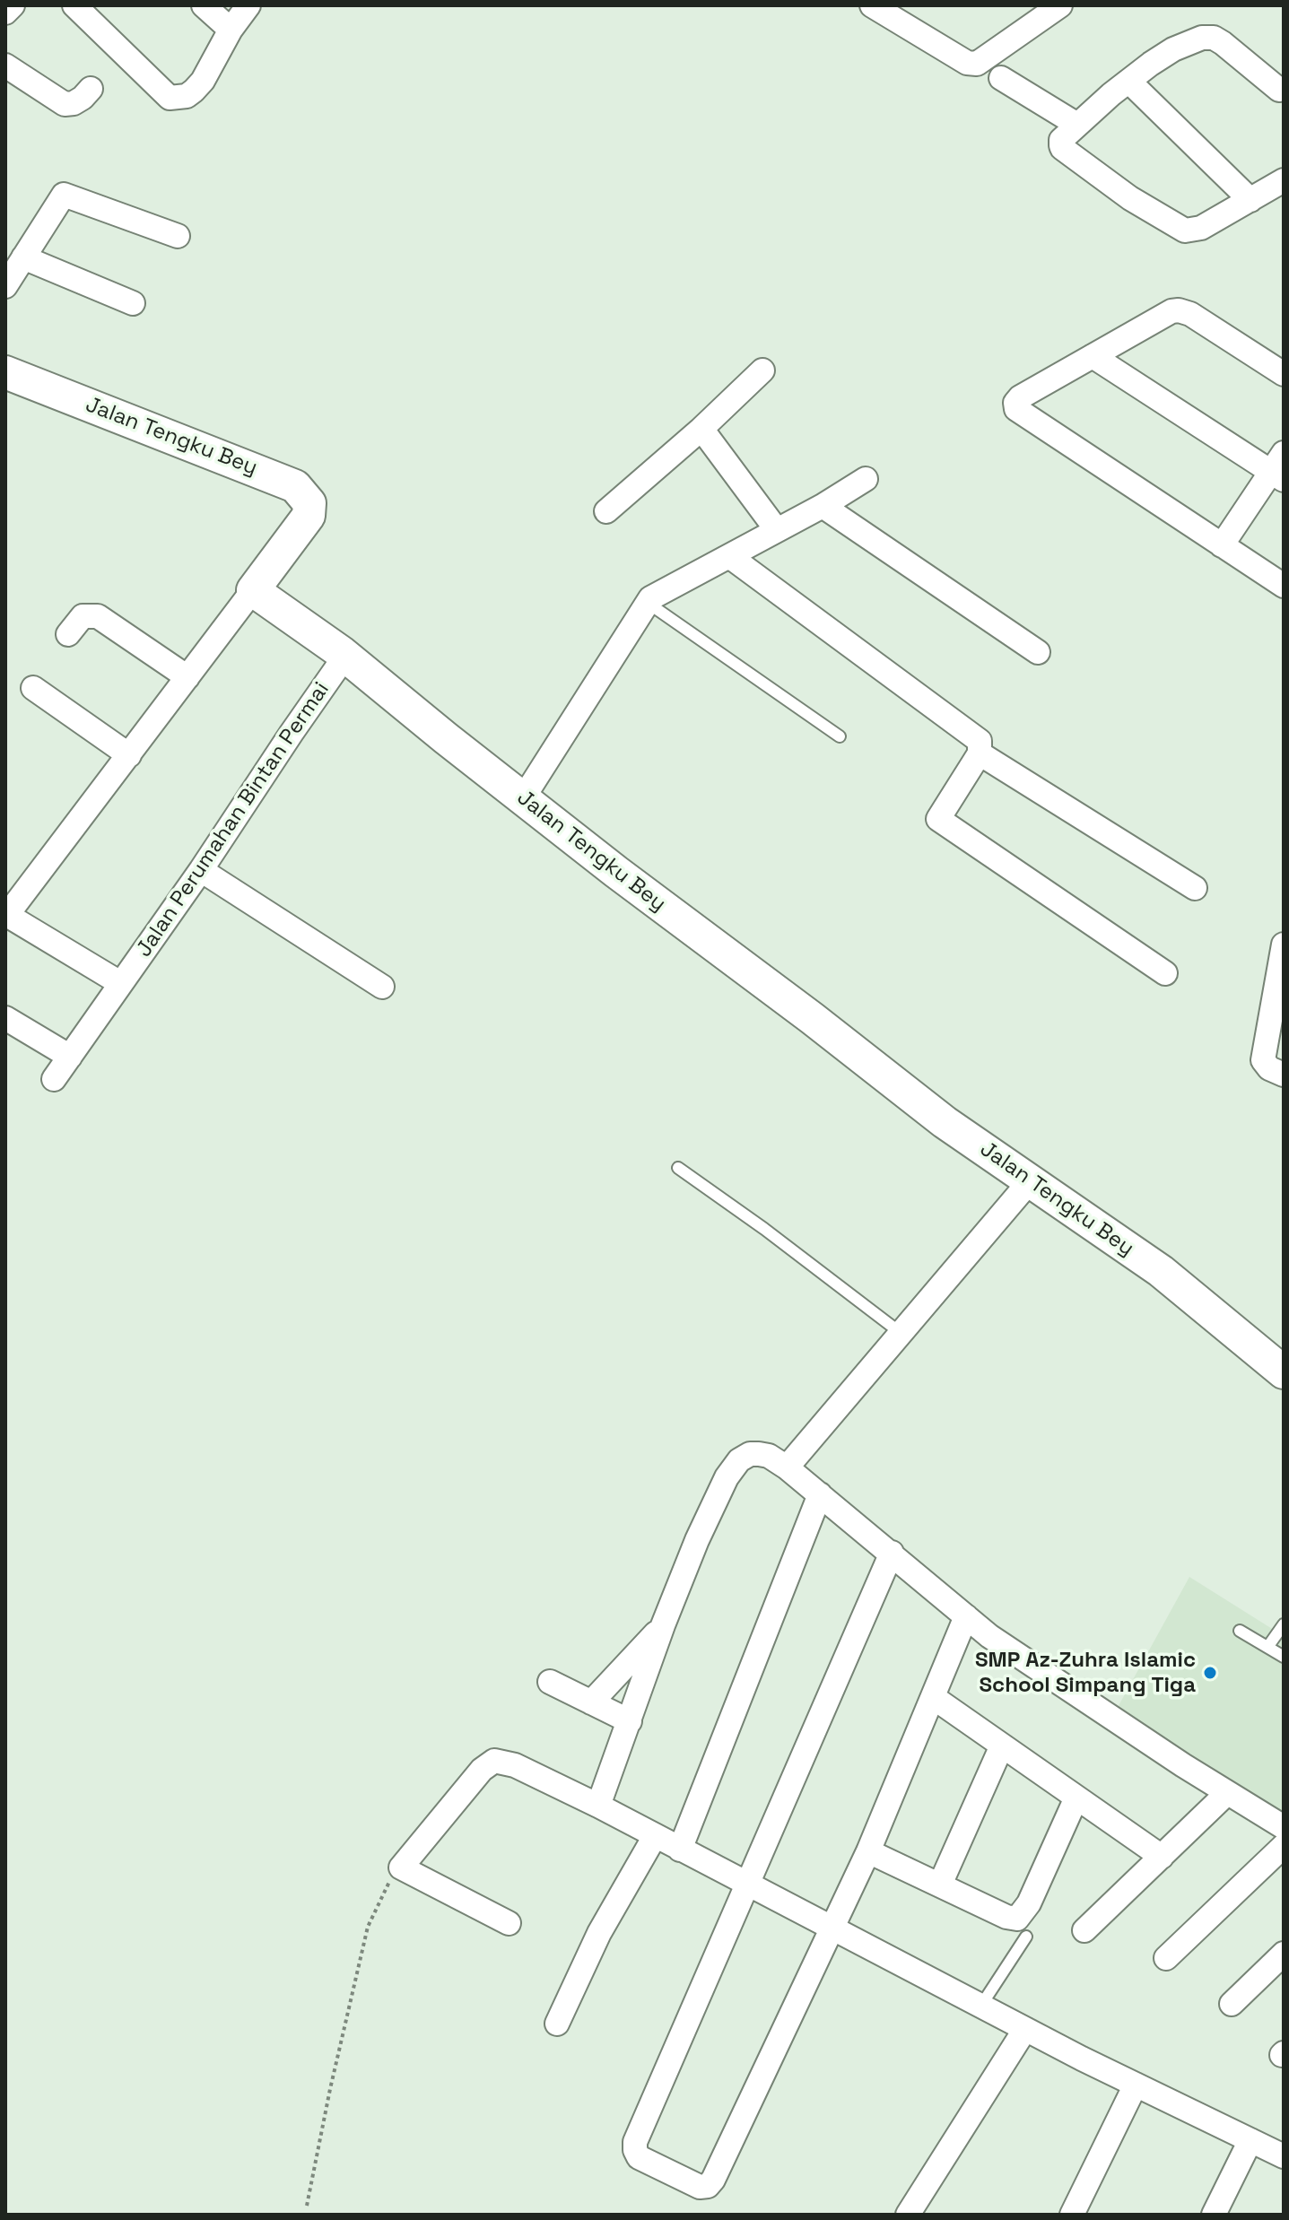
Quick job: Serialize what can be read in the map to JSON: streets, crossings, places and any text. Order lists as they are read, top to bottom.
{
  "streets": {
    "main road": ["Jalan Tengku Bey"],
    "street": ["Jalan Perumahan Bintan Permai"]
  },
  "crossings": [
    ["Jalan Tengku Bey", "Jalan Perumahan Bintan Permai"]
  ],
  "places": ["SMP Az-Zuhra Islamic School Simpang Tiga"]
}
